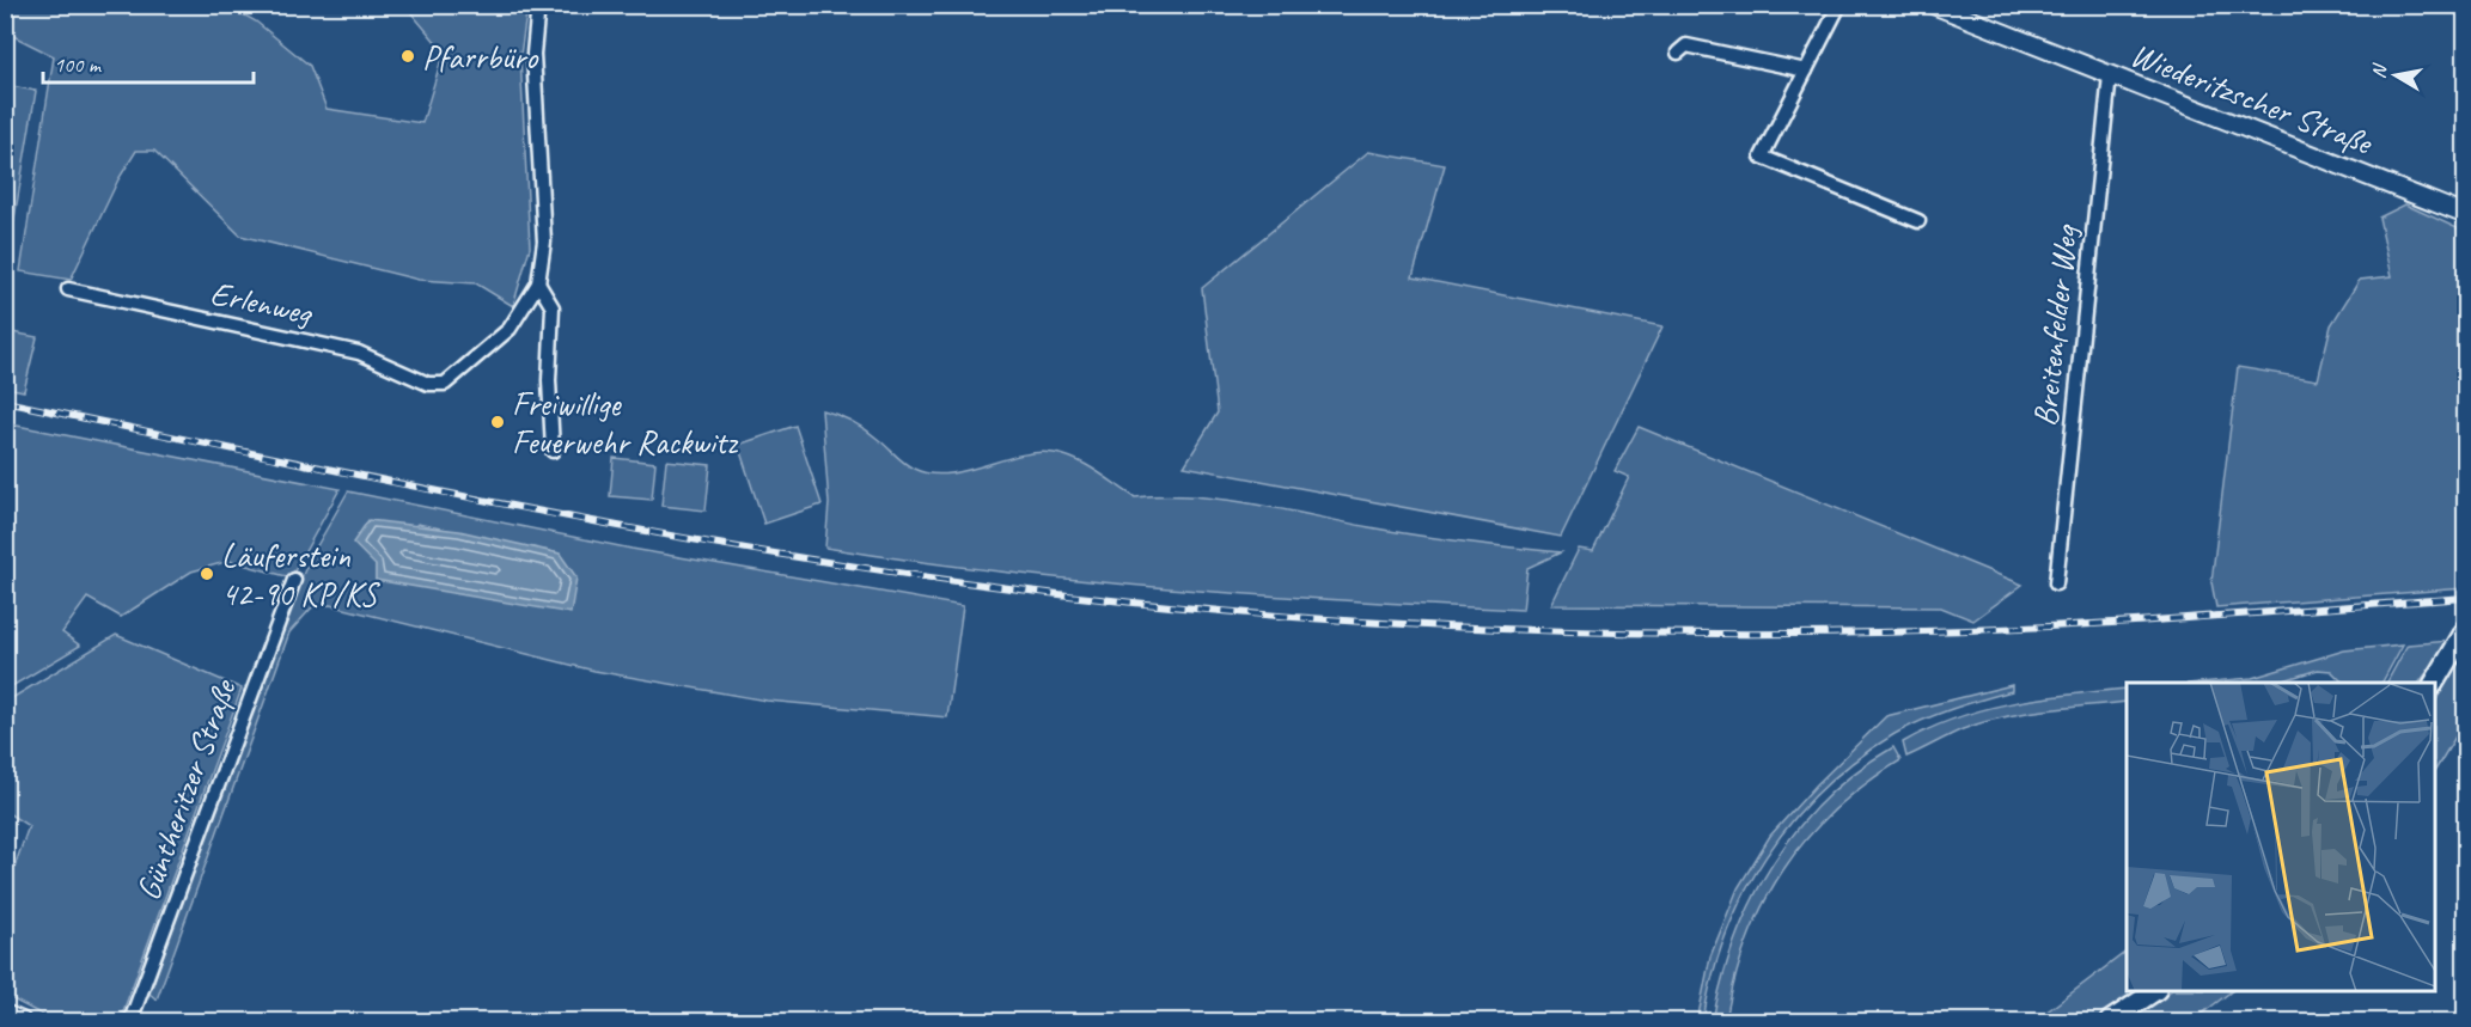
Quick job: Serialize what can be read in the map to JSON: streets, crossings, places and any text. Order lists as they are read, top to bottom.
{
  "streets": {
    "street": [
      "Wiederitzscher Straße",
      "Erlenweg",
      "Breitenfelder Weg",
      "Güntheritzer Straße"
    ]
  },
  "crossings": [
    ["Wiederitzscher Straße", "Breitenfelder Weg"]
  ],
  "places": ["Pfarrbüro", "Freiwillige Feuerwehr Rackwitz", "Läuferstein 42-90 KP/KS"],
  "scale_bar": "100 m",
  "north": "left"
}
